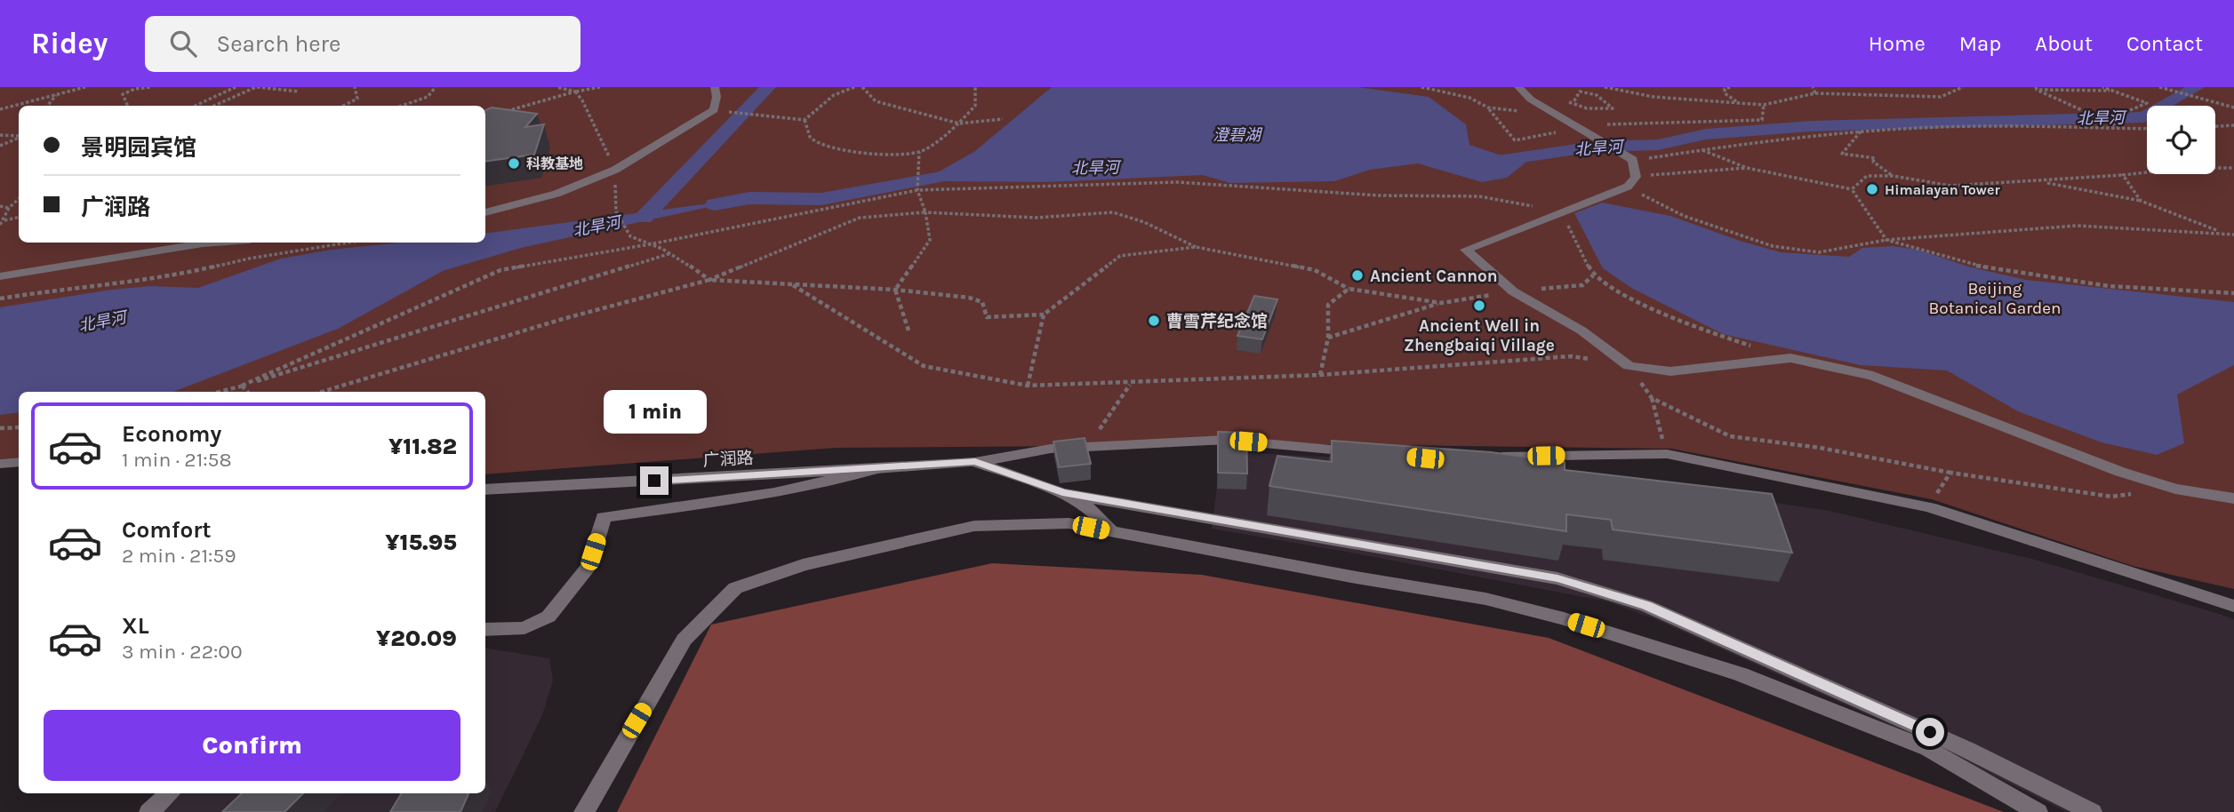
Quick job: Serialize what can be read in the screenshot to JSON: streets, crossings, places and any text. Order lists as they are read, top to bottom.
{
  "streets": {
    "street": ["广润路"]
  },
  "water": ["北旱河", "澄碧湖"],
  "parks": ["Beijing Botanical Garden"],
  "places": [
    "科教基地",
    "Himalayan Tower",
    "Ancient Cannon",
    "Ancient Well in Zhengbaiqi Village",
    "曹雪芹纪念馆"
  ],
  "page": {
    "header": "Ridey",
    "search": "Search here",
    "nav": [
      "Home",
      "Map",
      "About",
      "Contact"
    ],
    "banner": ["景明园宾馆", "广润路"],
    "bubble": "1 min",
    "list": [
      {
        "name": "Economy",
        "note": "1 min · 21:58",
        "value": "¥11.82"
      },
      {
        "name": "Comfort",
        "note": "2 min · 21:59",
        "value": "¥15.95"
      },
      {
        "name": "XL",
        "note": "3 min · 22:00",
        "value": "¥20.09"
      }
    ],
    "buttons": "Confirm"
  }
}
